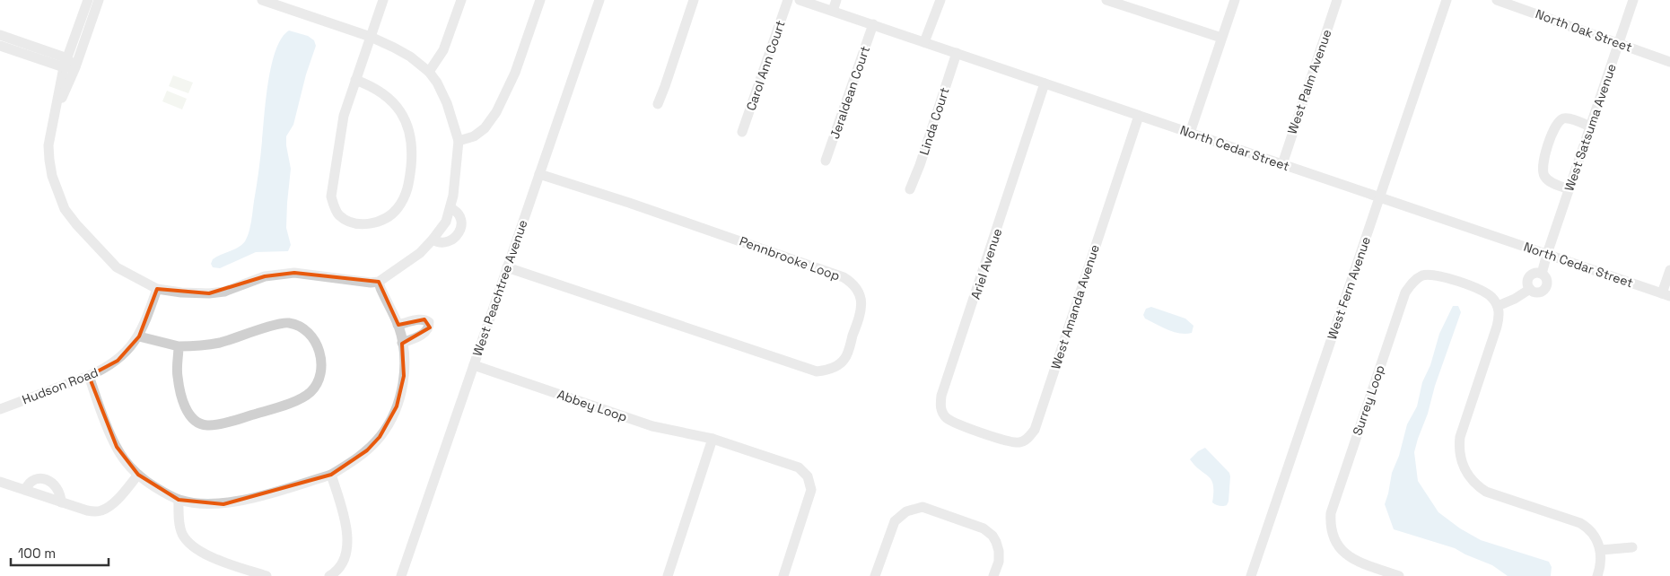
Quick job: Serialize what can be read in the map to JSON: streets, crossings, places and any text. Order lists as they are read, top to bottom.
{
  "streets": {
    "street": [
      "North Oak Street",
      "Carol Ann Court",
      "West Palm Avenue",
      "Jeraldean Court",
      "Linda Court",
      "West Satsuma Avenue",
      "North Cedar Street",
      "Pennbrooke Loop",
      "Ariel Avenue",
      "West Peachtree Avenue",
      "West Fern Avenue",
      "West Amanda Avenue",
      "Hudson Road",
      "Surrey Loop",
      "Abbey Loop"
    ]
  },
  "crossings": [
    ["North Oak Street", "West Satsuma Avenue"],
    ["West Palm Avenue", "North Cedar Street"],
    ["Jeraldean Court", "North Cedar Street"],
    ["Linda Court", "North Cedar Street"],
    ["West Satsuma Avenue", "North Cedar Street"],
    ["North Cedar Street", "Ariel Avenue"],
    ["North Cedar Street", "West Fern Avenue"],
    ["North Cedar Street", "West Amanda Avenue"],
    ["Pennbrooke Loop", "West Peachtree Avenue"],
    ["Ariel Avenue", "West Amanda Avenue"],
    ["West Peachtree Avenue", "Abbey Loop"]
  ],
  "scale_bar": "100 m"
}
